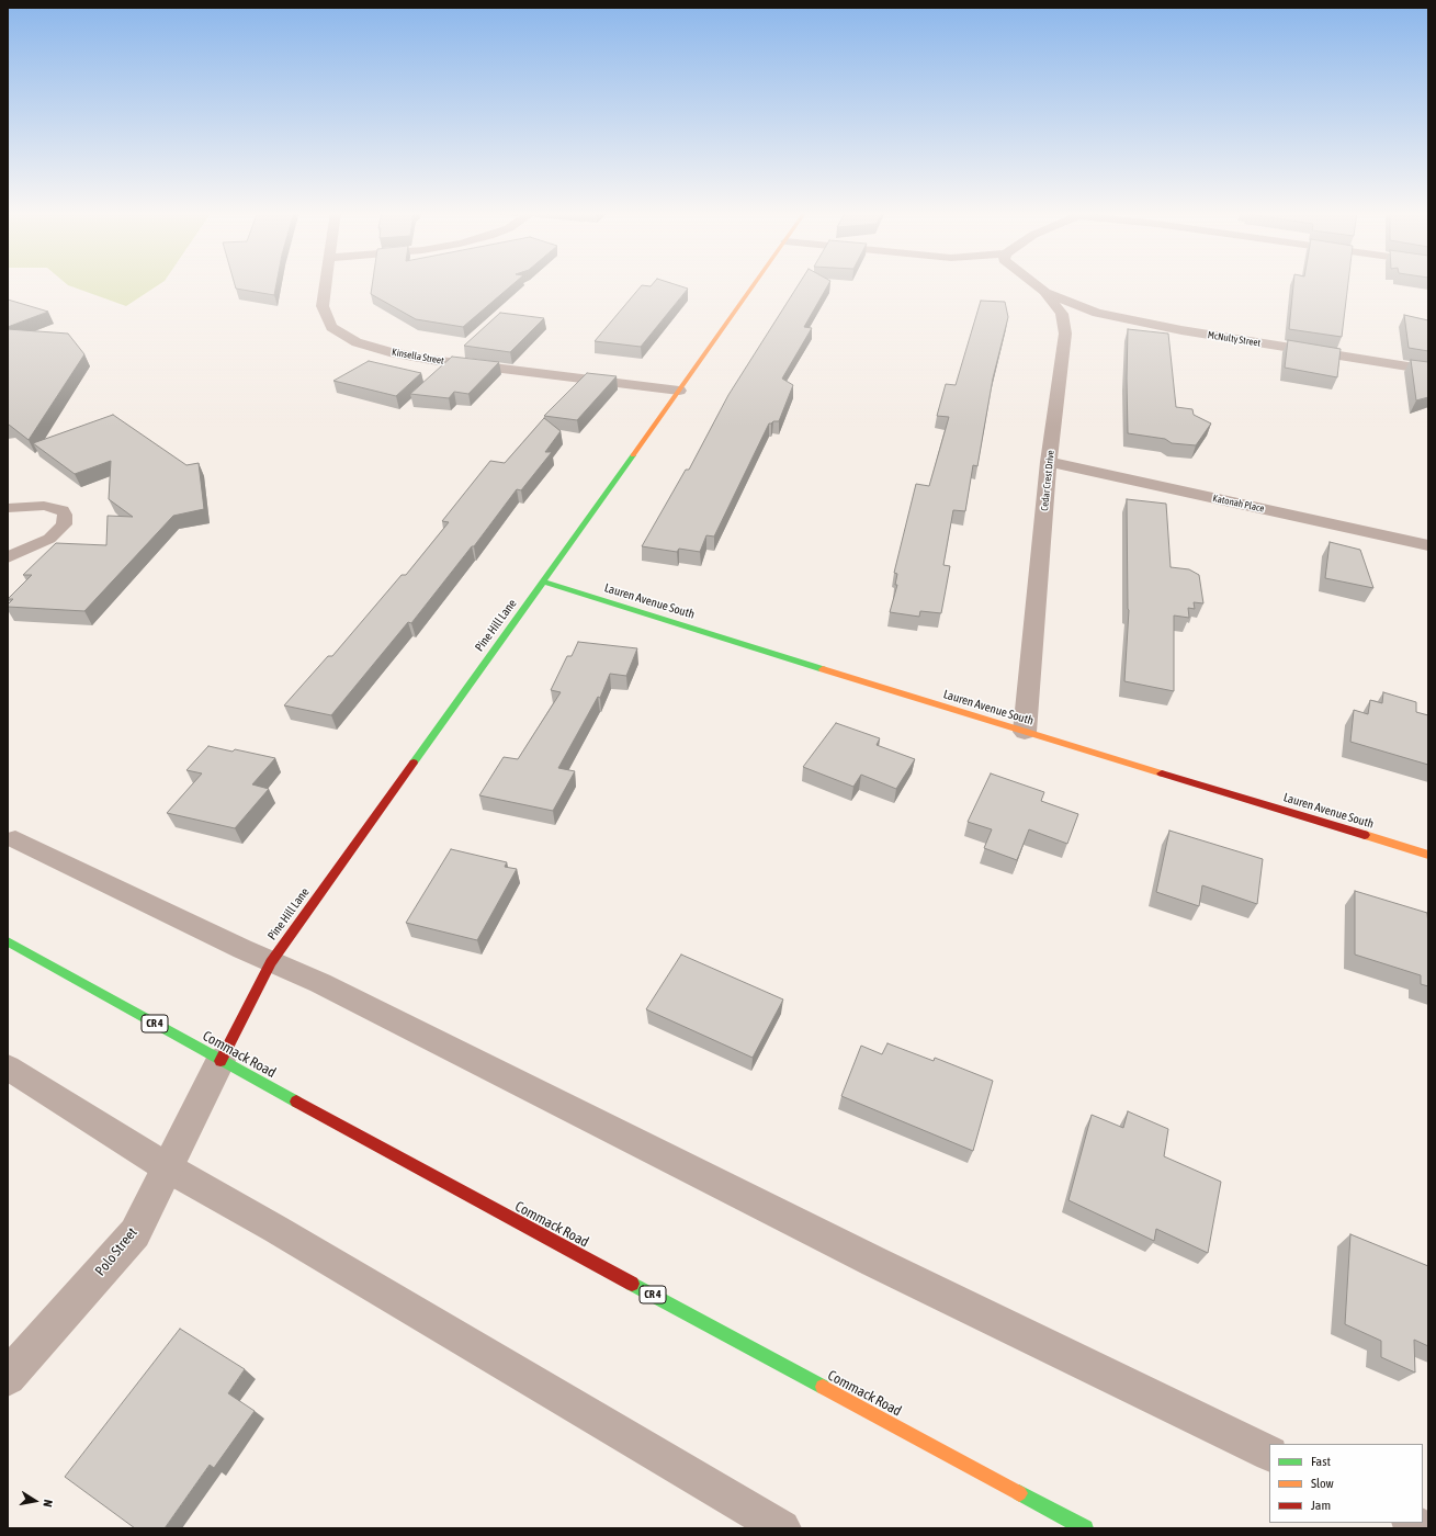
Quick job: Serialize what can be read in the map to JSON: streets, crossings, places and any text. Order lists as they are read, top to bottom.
{
  "streets": {
    "street": [
      "McNulty Street",
      "Kinsella Street",
      "Cedar Crest Drive",
      "Katonah Place",
      "Lauren Avenue South",
      "Pine Hill Lane",
      "CR 4",
      "Commack Road",
      "Polo Street"
    ]
  },
  "crossings": [
    ["McNulty Street", "Cedar Crest Drive"],
    ["Kinsella Street", "Pine Hill Lane"],
    ["Cedar Crest Drive", "Katonah Place"],
    ["Cedar Crest Drive", "Lauren Avenue South"],
    ["Lauren Avenue South", "Pine Hill Lane"],
    ["Pine Hill Lane", "Commack Road"],
    ["Pine Hill Lane", "Polo Street"],
    ["Commack Road", "Polo Street"]
  ],
  "legend": ["Fast", "Slow", "Jam"],
  "north": "right"
}
